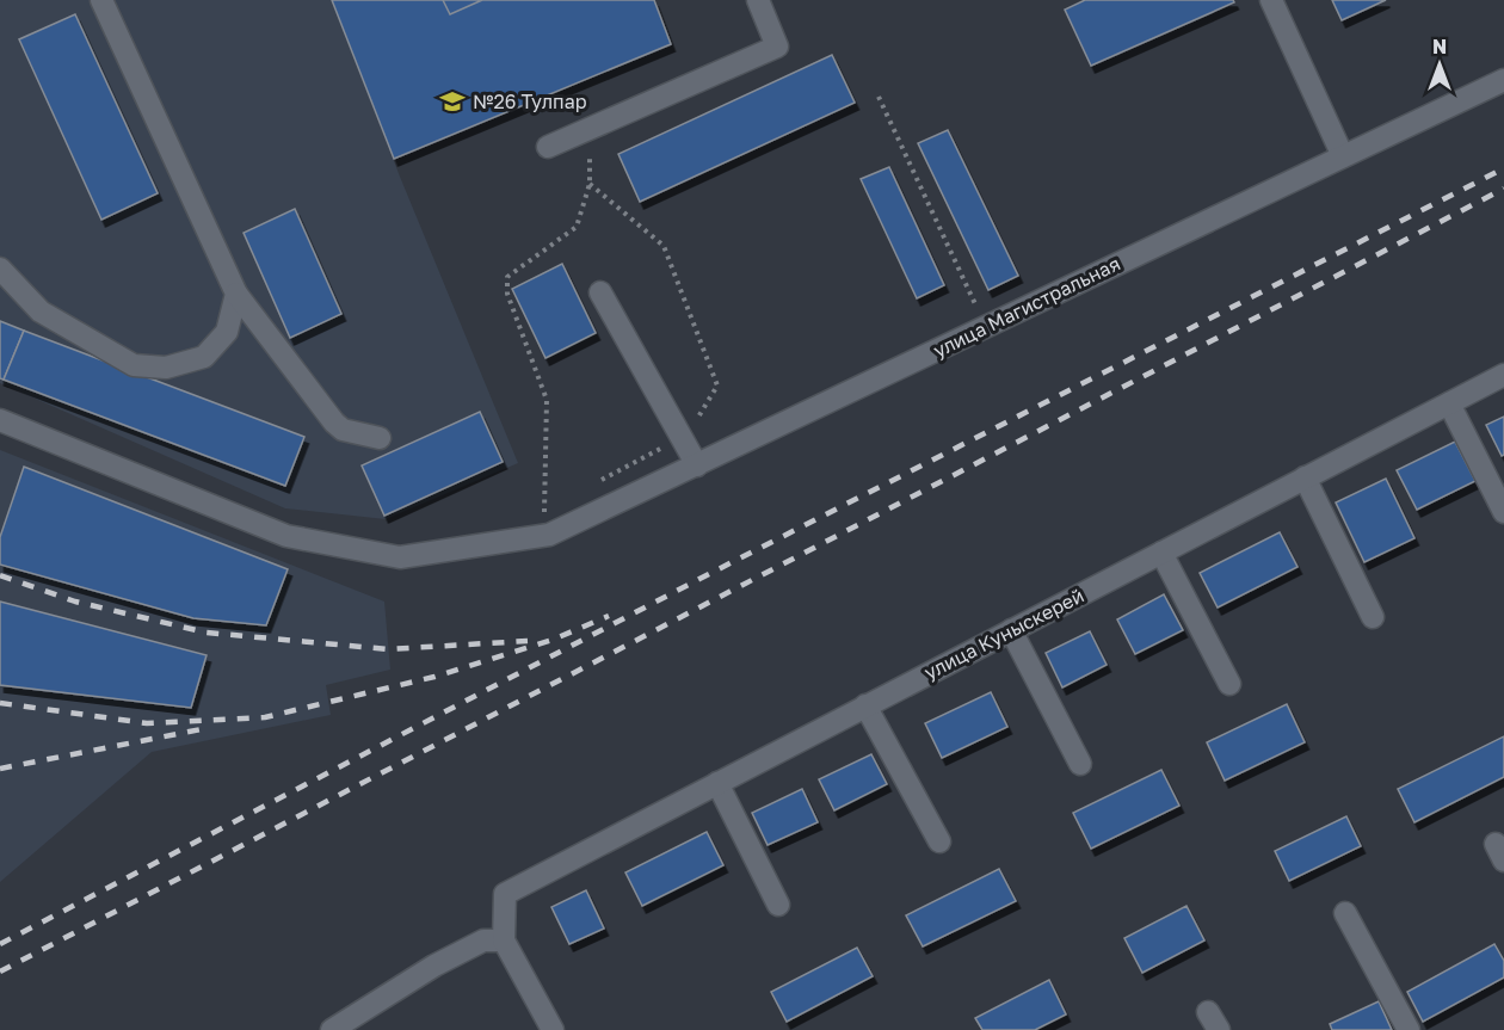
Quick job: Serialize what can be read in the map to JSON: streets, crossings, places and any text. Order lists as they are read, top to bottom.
{
  "streets": {
    "street": ["улица Магистральная", "улица Куныскерей"]
  },
  "places": {
    "school or university": ["№26 Тулпар"]
  },
  "north": "top"
}
